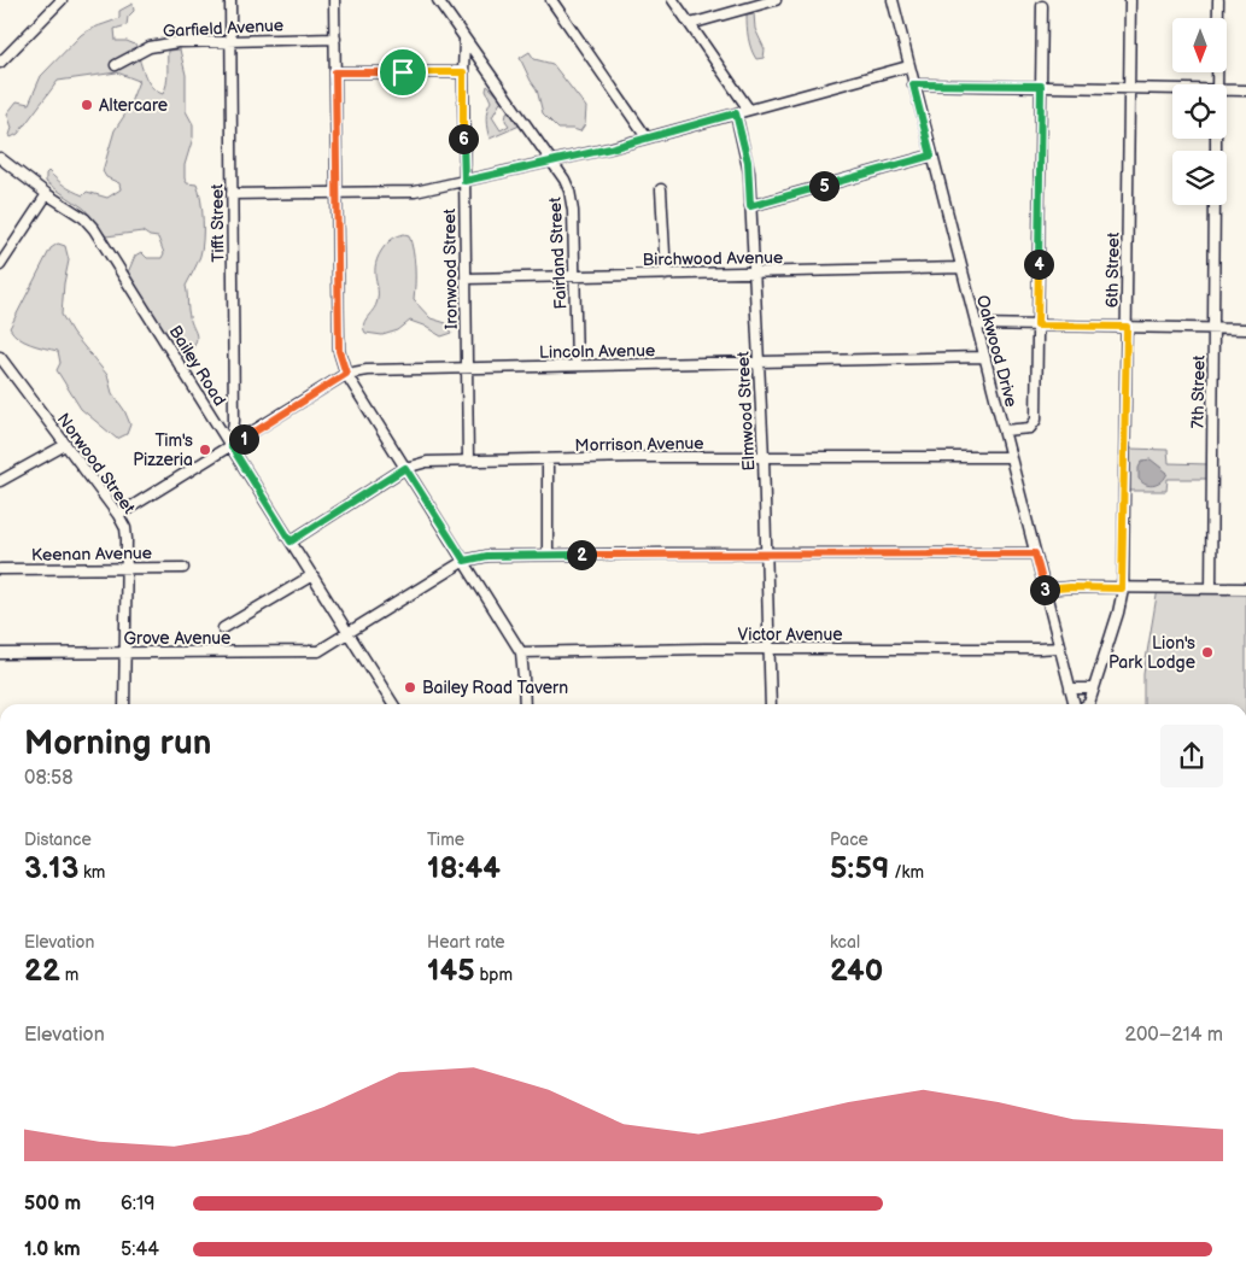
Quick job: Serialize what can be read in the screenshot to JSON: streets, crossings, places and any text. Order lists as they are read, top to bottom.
{
  "streets": {
    "street": [
      "Garfield Avenue",
      "Tifft Street",
      "Fairland Street",
      "Birchwood Avenue",
      "Ironwood Street",
      "6th Street",
      "Lincoln Avenue",
      "Oakwood Drive",
      "Bailey Road",
      "7th Street",
      "Elmwood Street",
      "Morrison Avenue",
      "Norwood Street",
      "Keenan Avenue",
      "Victor Avenue",
      "Grove Avenue"
    ]
  },
  "crossings": [
    ["Garfield Avenue", "Tifft Street"],
    ["Tifft Street", "Lincoln Avenue"],
    ["Tifft Street", "Bailey Road"],
    ["Fairland Street", "Birchwood Avenue"],
    ["Fairland Street", "Ironwood Street"],
    ["Fairland Street", "Lincoln Avenue"],
    ["Birchwood Avenue", "Ironwood Street"],
    ["Birchwood Avenue", "Oakwood Drive"],
    ["Birchwood Avenue", "Elmwood Street"],
    ["Ironwood Street", "Lincoln Avenue"],
    ["Ironwood Street", "Morrison Avenue"],
    ["Lincoln Avenue", "Oakwood Drive"],
    ["Lincoln Avenue", "Bailey Road"],
    ["Lincoln Avenue", "Elmwood Street"],
    ["Lincoln Avenue", "Norwood Street"],
    ["Oakwood Drive", "Morrison Avenue"],
    ["Oakwood Drive", "Victor Avenue"],
    ["Bailey Road", "Morrison Avenue"],
    ["Bailey Road", "Grove Avenue"],
    ["Elmwood Street", "Morrison Avenue"],
    ["Elmwood Street", "Victor Avenue"],
    ["Norwood Street", "Keenan Avenue"],
    ["Norwood Street", "Grove Avenue"]
  ],
  "places": [
    "Altercare",
    "Tim's Pizzeria",
    "Lion's Park Lodge",
    "Bailey Road Tavern"
  ],
  "north": "bottom",
  "page": {
    "pins": [
      "6",
      "5",
      "4",
      "1",
      "2",
      "3"
    ],
    "heading": ["Morning run", "08:58"],
    "stats": [
      ["Distance", "3.13 km"],
      ["Time", "18:44"],
      ["Pace", "5:59 /km"],
      ["Elevation", "22 m"],
      ["Heart rate", "145 bpm"],
      ["kcal", "240"]
    ],
    "chart": ["Elevation", "200–214 m"],
    "list": [
      {
        "name": "500 m",
        "note": "6:19"
      },
      {
        "name": "1.0 km",
        "note": "5:44"
      }
    ]
  }
}
